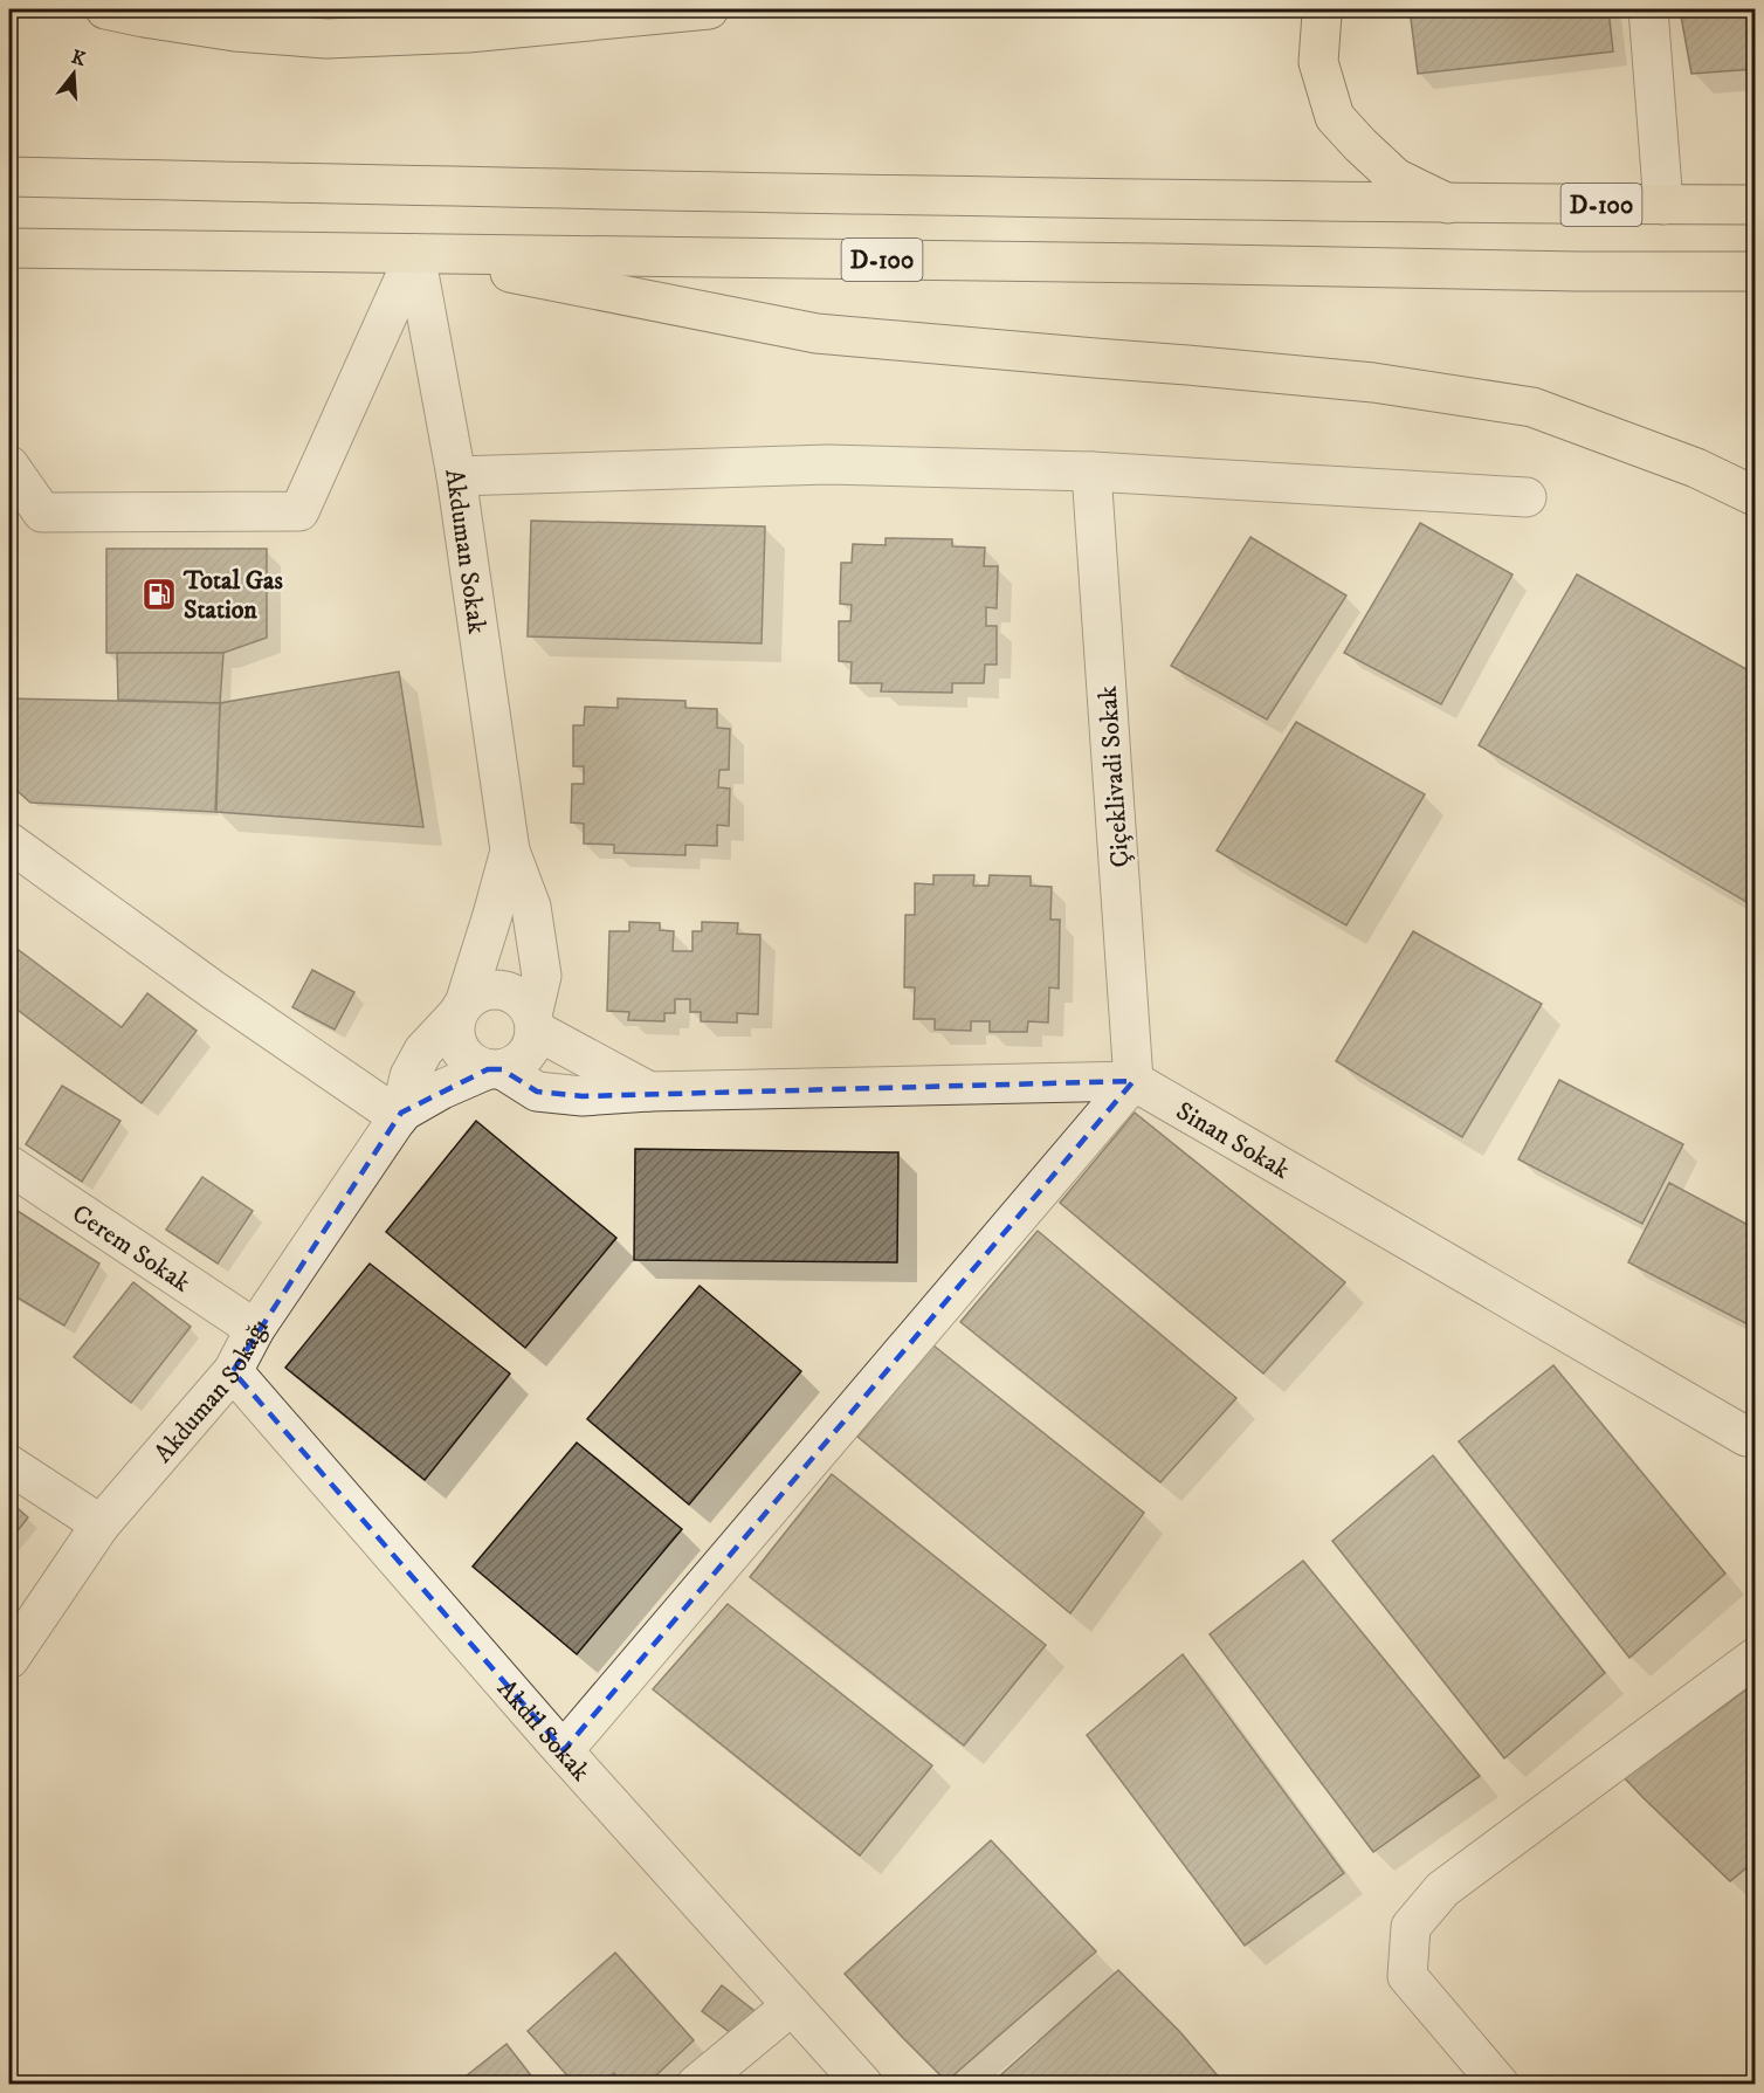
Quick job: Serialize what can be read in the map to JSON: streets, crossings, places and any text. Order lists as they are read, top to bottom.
{
  "streets": {
    "main road": ["D-100"],
    "street": [
      "Akduman Sokak",
      "Çiçeklivadi Sokak",
      "Sinan Sokak",
      "Cerem Sokak",
      "Akduman Sokağı",
      "Akdil Sokak"
    ]
  },
  "crossings": [
    ["D-100", "Akduman Sokak"],
    ["Akduman Sokak", "Akduman Sokağı"],
    ["Çiçeklivadi Sokak", "Sinan Sokak"],
    ["Cerem Sokak", "Akduman Sokağı"],
    ["Akduman Sokağı", "Akdil Sokak"]
  ],
  "places": {
    "fuel station": ["Total Gas Station"]
  },
  "north": "top"
}
